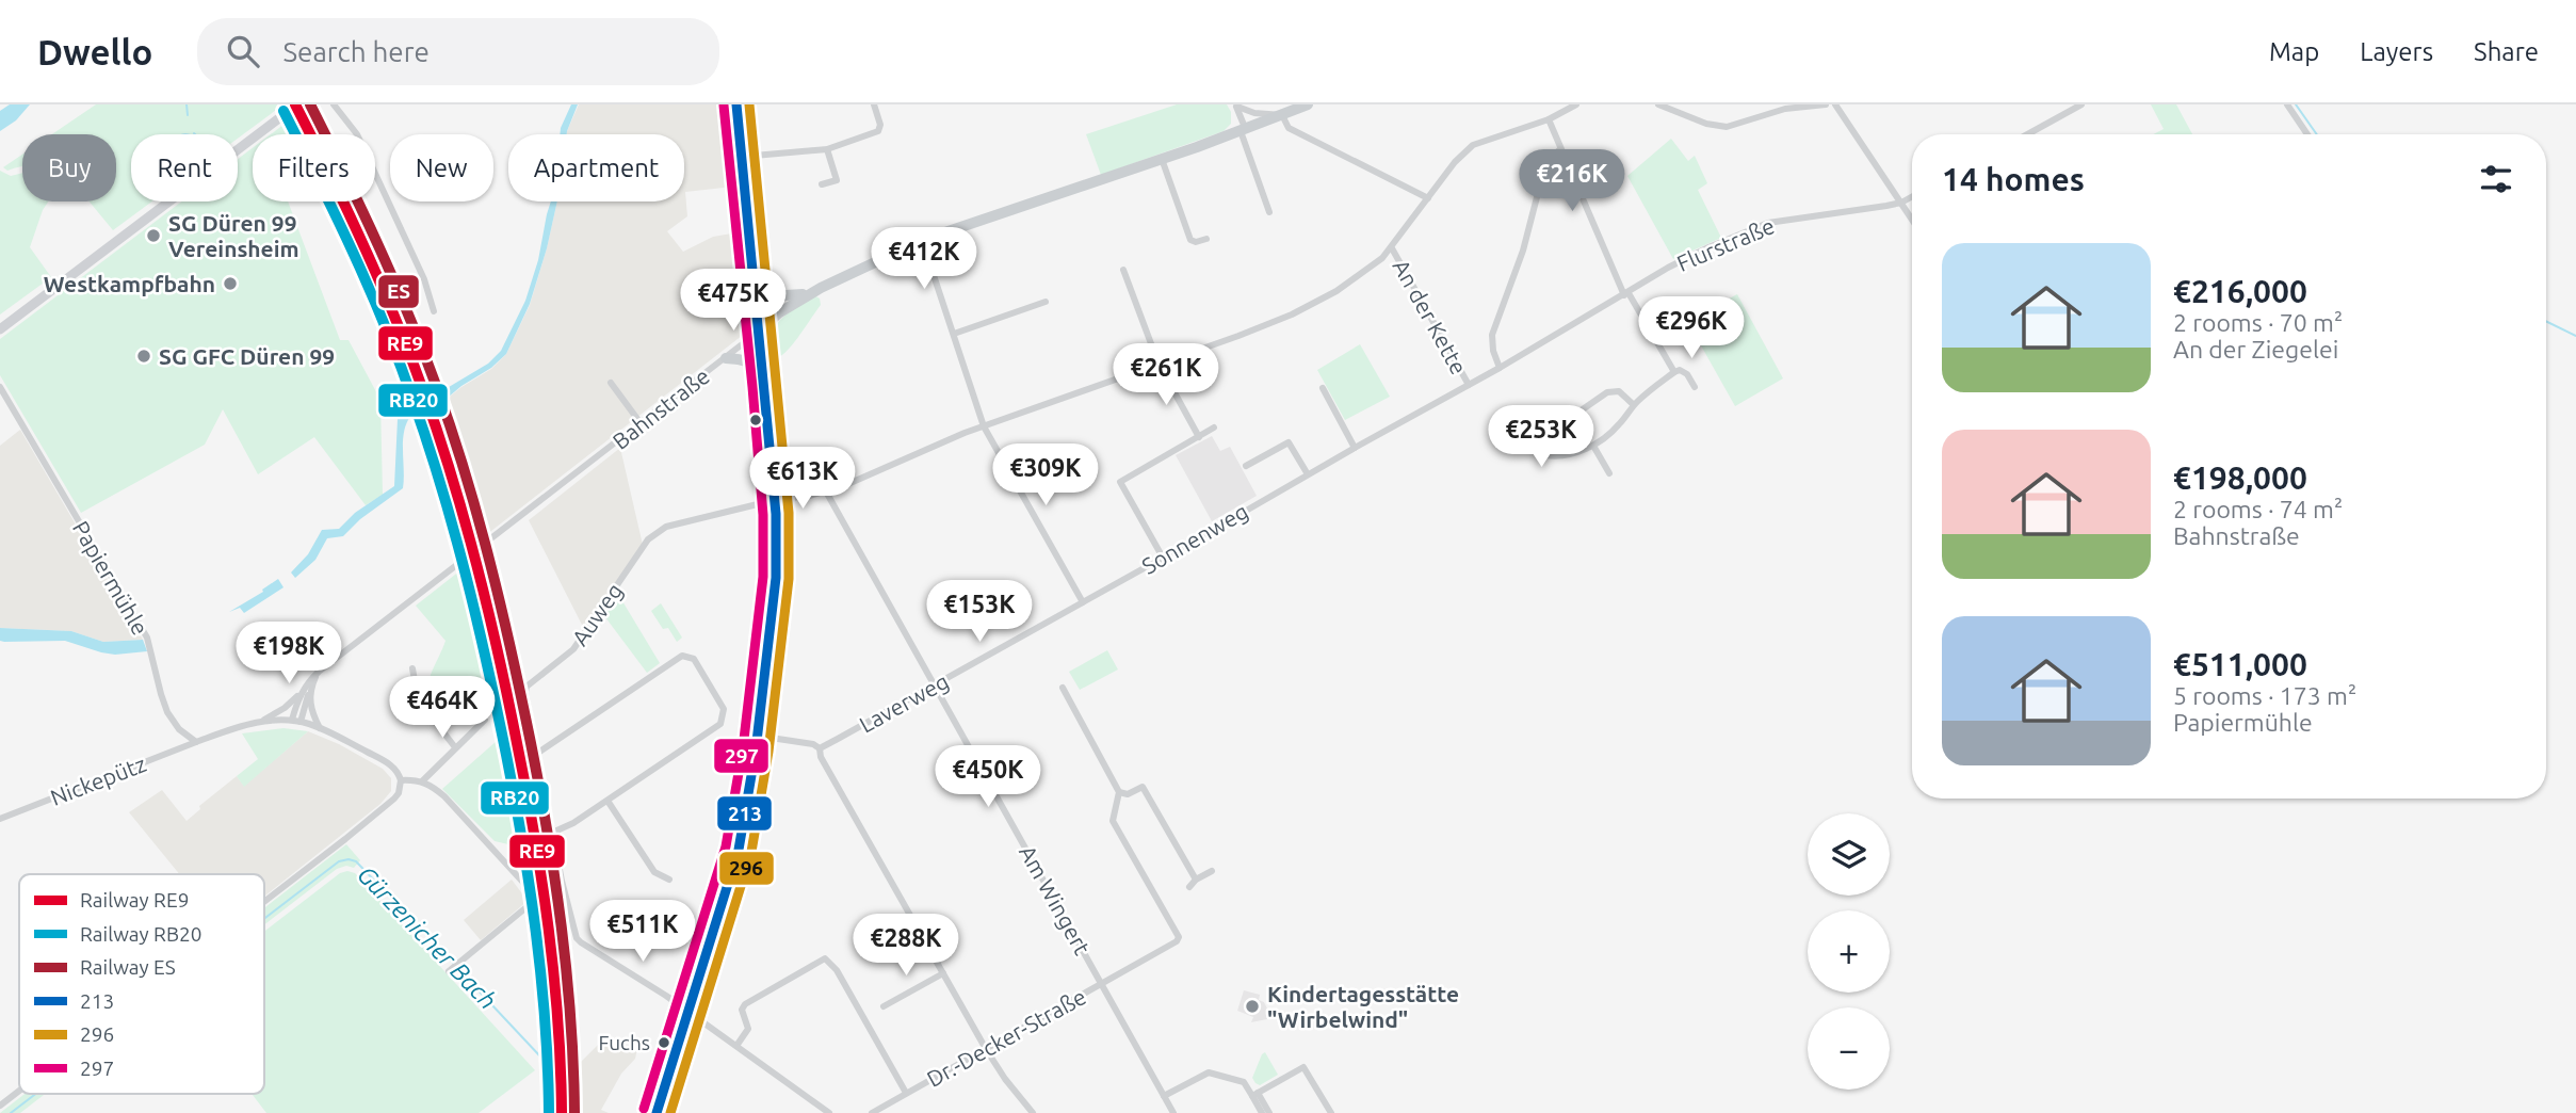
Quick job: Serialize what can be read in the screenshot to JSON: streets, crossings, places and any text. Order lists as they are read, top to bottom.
{
  "streets": {
    "main road": ["Bahnstraße"],
    "street": [
      "Flurstraße",
      "An der Kette",
      "Sonnenweg",
      "Papiermühle",
      "Auweg",
      "Laverweg",
      "Nickepütz",
      "Am Wingert",
      "Dr.-Decker-Straße"
    ]
  },
  "crossings": [
    ["Flurstraße", "An der Kette"],
    ["Flurstraße", "Sonnenweg"],
    ["An der Kette", "Sonnenweg"],
    ["Sonnenweg", "Laverweg"],
    ["Papiermühle", "Nickepütz"],
    ["Laverweg", "Am Wingert"],
    ["Am Wingert", "Dr.-Decker-Straße"]
  ],
  "water": ["Gürzenicher Bach"],
  "places": [
    "SG Düren 99 Vereinsheim",
    "Westkampfbahn",
    "SG GFC Düren 99",
    "Kindertagesstätte \"Wirbelwind\"",
    "Fuchs"
  ],
  "lines": [
    "rail line RE9",
    "rail line ES",
    "transit line 213",
    "transit line 296",
    "transit line 297",
    "rail line RB20"
  ],
  "legend": [
    "Railway RE9",
    "Railway RB20",
    "Railway ES",
    "213",
    "296",
    "297"
  ],
  "page": {
    "header": "Dwello",
    "search": "Search here",
    "nav": ["Map", "Layers", "Share"],
    "chip": [
      "Buy",
      "Rent",
      "Filters",
      "New",
      "Apartment"
    ],
    "heading": "14 homes",
    "price": [
      "€216K",
      "€412K",
      "€475K",
      "€296K",
      "€261K",
      "€253K",
      "€309K",
      "€613K",
      "€153K",
      "€198K",
      "€464K",
      "€450K",
      "€511K",
      "€288K"
    ],
    "list": [
      {
        "name": "€216,000",
        "note": "2 rooms · 70 m² · An der Ziegelei"
      },
      {
        "name": "€198,000",
        "note": "2 rooms · 74 m² · Bahnstraße"
      },
      {
        "name": "€511,000",
        "note": "5 rooms · 173 m² · Papiermühle"
      }
    ],
    "map_buttons": ["+", "−"]
  }
}
